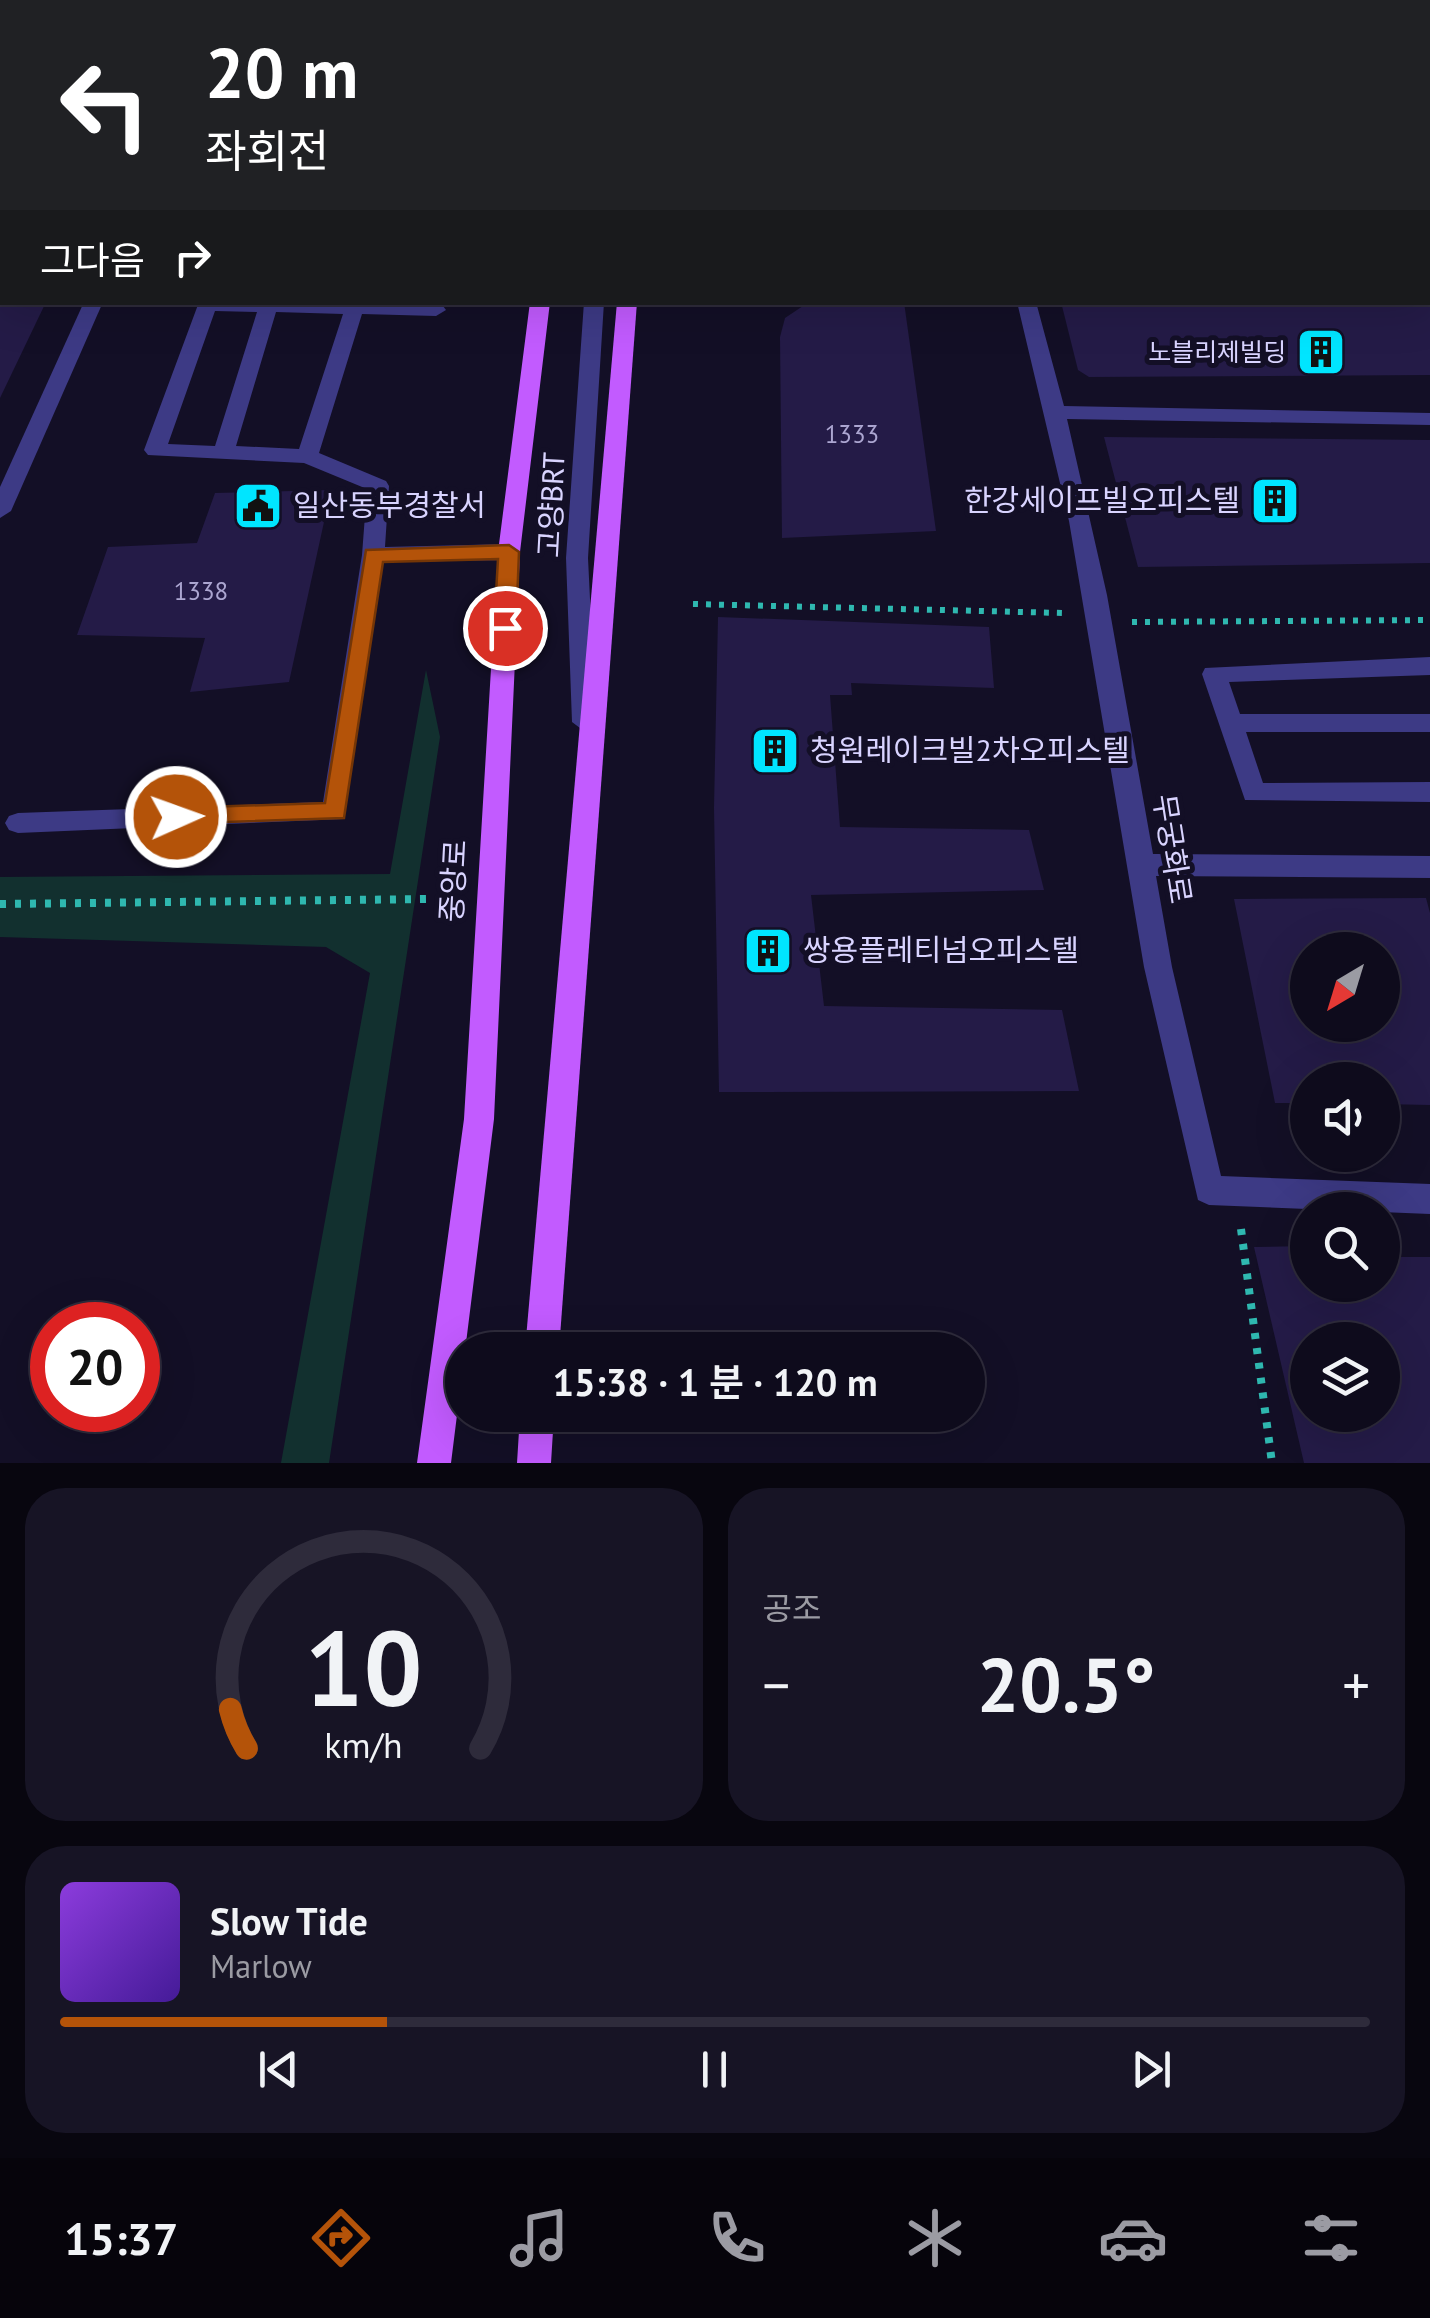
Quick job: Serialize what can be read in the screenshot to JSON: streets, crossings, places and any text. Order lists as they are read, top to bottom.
{
  "streets": {
    "main road": ["중앙로"],
    "street": ["고양BRT", "무궁화로"]
  },
  "places": {
    "building": [
      "노블리제빌딩",
      "한강세이프빌오피스텔",
      "청원레이크빌2차오피스텔",
      "쌍용플레티넘오피스텔"
    ],
    "public building": ["일산동부경찰서"]
  },
  "house_numbers": ["1333", "1338"],
  "north": "bottom left",
  "page": {
    "turn": ["20 m", "좌회전"],
    "then": "그다음",
    "limit": "20",
    "trip": "15:38 · 1 분 · 120 m",
    "tile": "공조",
    "heat": ["−", "20.5°", "+"],
    "song": ["Slow Tide", "Marlow"],
    "tabs": "15:37",
    "gauge": ["10", "km/h"]
  }
}
